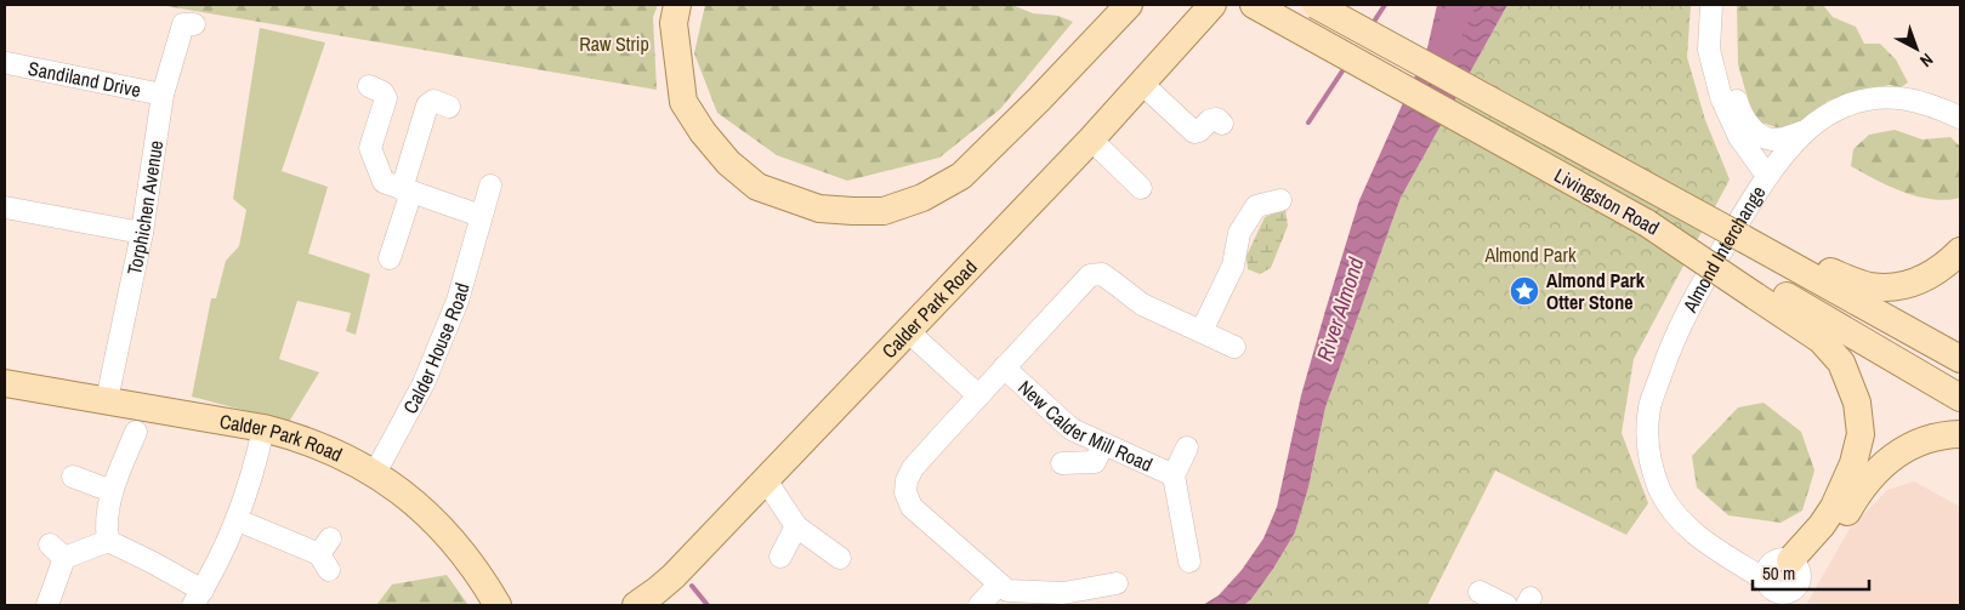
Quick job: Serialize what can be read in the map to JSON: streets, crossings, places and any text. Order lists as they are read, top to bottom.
{
  "streets": {
    "main road": ["Livingston Road", "Calder Park Road"],
    "street": [
      "Sandiland Drive",
      "Torphichen Avenue",
      "Almond Interchange",
      "Calder House Road",
      "New Calder Mill Road"
    ]
  },
  "crossings": [
    ["Sandiland Drive", "Torphichen Avenue"],
    ["Torphichen Avenue", "Calder Park Road"],
    ["Calder Park Road", "Calder House Road"]
  ],
  "water": ["River Almond"],
  "parks": ["Raw Strip", "Almond Park"],
  "places": {
    "place": ["Almond Park Otter Stone"]
  },
  "scale_bar": "50 m",
  "north": "bottom right"
}
